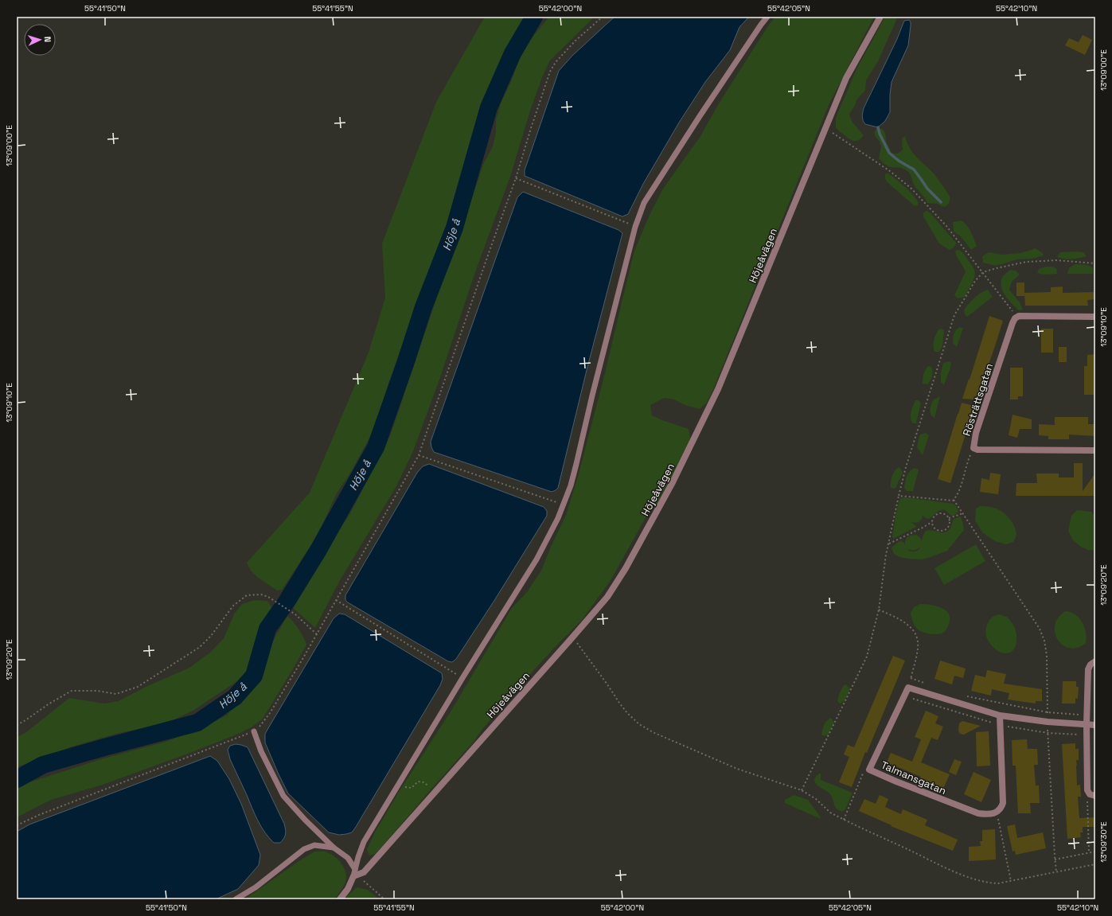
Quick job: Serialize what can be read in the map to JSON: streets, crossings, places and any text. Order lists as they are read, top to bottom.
{
  "streets": {
    "street": ["Höjeåvägen", "Rösträttsgatan", "Talmansgatan"]
  },
  "water": ["Höje å"],
  "north": "right",
  "coordinates": [
    "55°41'50\"N",
    "55°41'55\"N",
    "55°42'00\"N",
    "55°42'05\"N",
    "55°42'10\"N",
    "13°09'00\"E",
    "13°09'10\"E",
    "13°09'20\"E",
    "13°09'30\"E"
  ]
}
